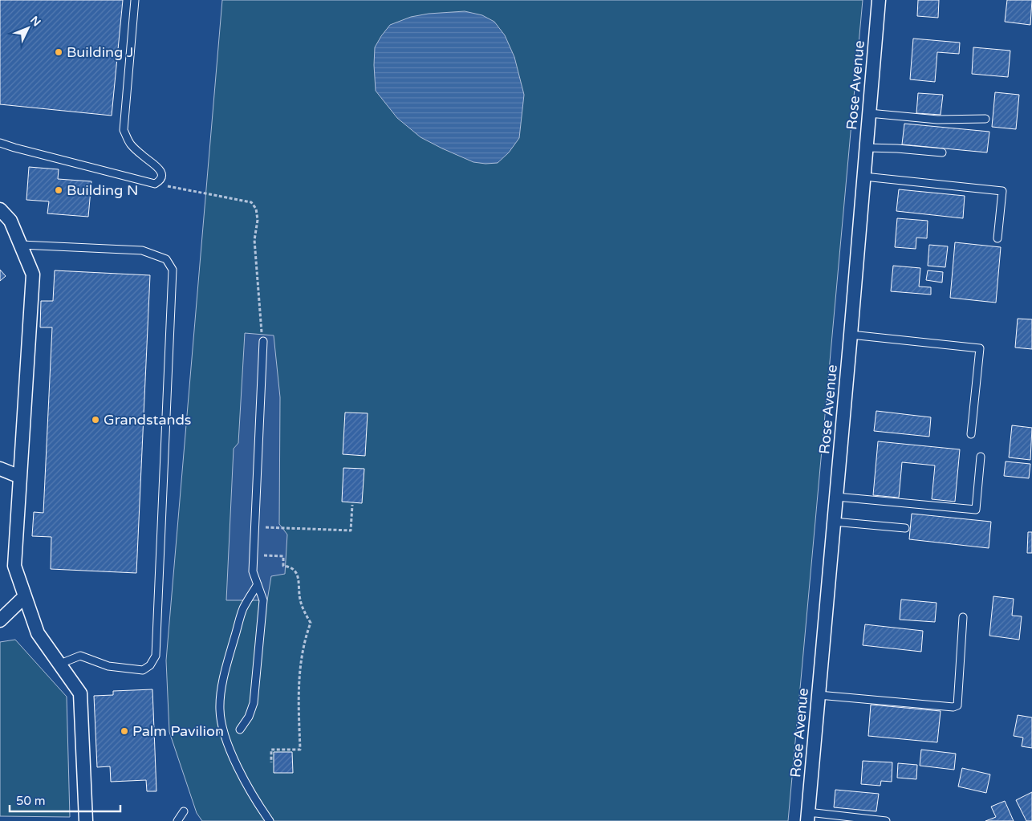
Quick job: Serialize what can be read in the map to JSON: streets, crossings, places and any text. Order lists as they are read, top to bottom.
{
  "streets": {
    "street": ["Rose Avenue"]
  },
  "places": [
    "Building J",
    "Building N",
    "Grandstands",
    "Palm Pavilion"
  ],
  "scale_bar": "50 m",
  "north": "top right"
}
